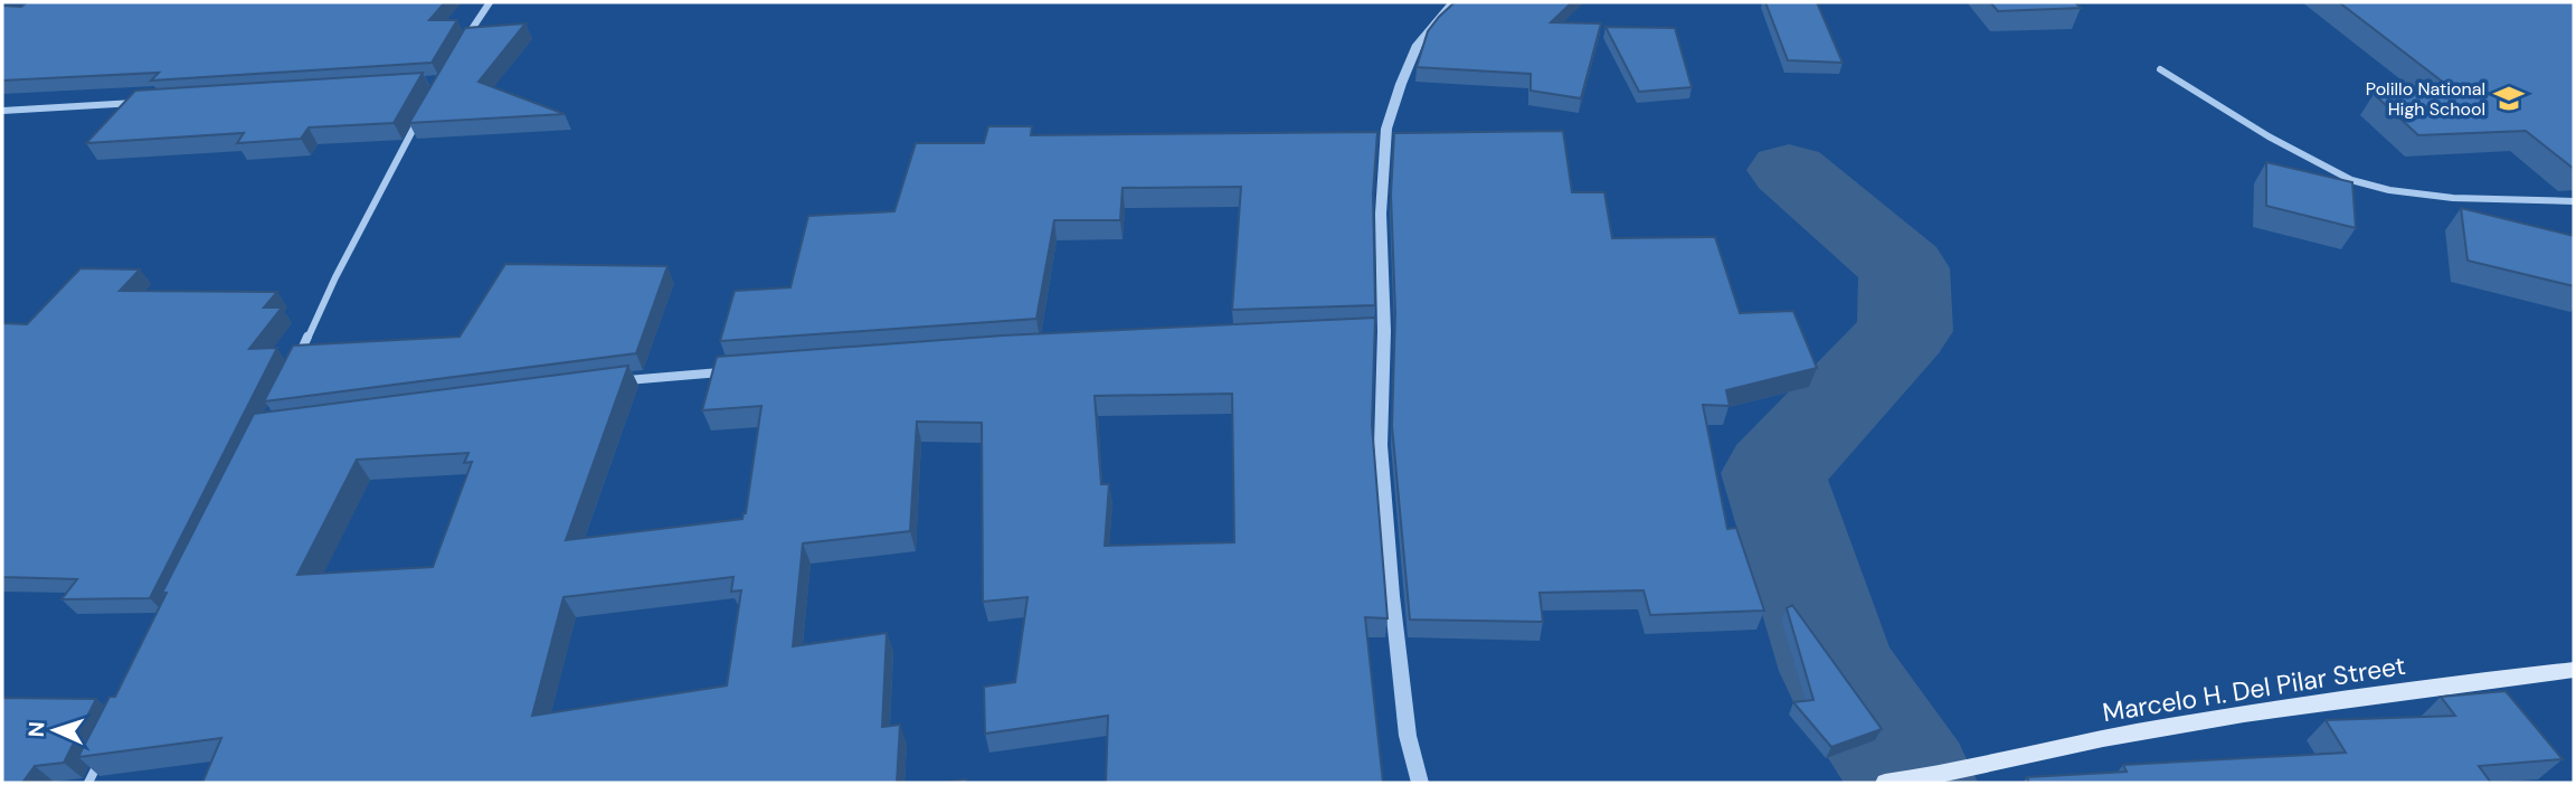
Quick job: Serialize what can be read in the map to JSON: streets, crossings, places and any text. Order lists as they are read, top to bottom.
{
  "streets": {
    "main road": ["Marcelo H. Del Pilar Street"]
  },
  "places": {
    "school or university": ["Polillo National High School"]
  },
  "north": "left"
}
